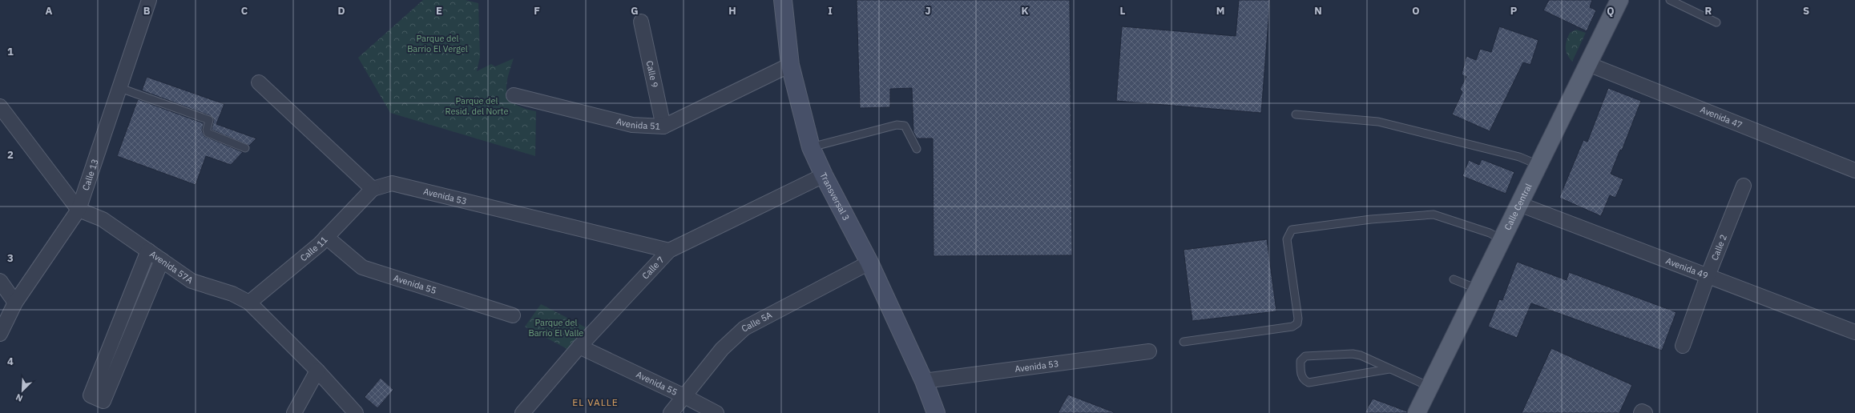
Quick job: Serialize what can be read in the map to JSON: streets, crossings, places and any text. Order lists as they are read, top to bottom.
{
  "streets": {
    "main road": ["Calle Central"],
    "street": [
      "Calle 9",
      "Avenida 47",
      "Avenida 51",
      "Calle 13",
      "Avenida 53",
      "Transversal 3",
      "Calle 2",
      "Calle 11",
      "Avenida 57A",
      "Calle 7",
      "Avenida 49",
      "Avenida 55",
      "Calle 5A"
    ]
  },
  "crossings": [
    ["Calle 9", "Avenida 51"],
    ["Avenida 47", "Calle Central"],
    ["Avenida 51", "Transversal 3"],
    ["Calle 13", "Avenida 57A"],
    ["Avenida 53", "Transversal 3"],
    ["Avenida 53", "Calle 11"],
    ["Avenida 53", "Calle 7"],
    ["Transversal 3", "Calle 7"],
    ["Transversal 3", "Calle 5A"],
    ["Calle Central", "Avenida 49"],
    ["Calle 2", "Avenida 49"],
    ["Calle 11", "Avenida 57A"],
    ["Calle 11", "Avenida 55"],
    ["Calle 7", "Avenida 55"],
    ["Avenida 55", "Calle 5A"]
  ],
  "districts": ["EL VALLE"],
  "parks": ["Parque del Barrio El Vergel", "Parque del Resid. del Norte", "Parque del Barrio El Valle"],
  "north": "bottom left",
  "grid": {
    "columns": [
      "A",
      "B",
      "C",
      "D",
      "E",
      "F",
      "G",
      "H",
      "I",
      "J",
      "K",
      "L",
      "M",
      "N",
      "O",
      "P",
      "Q",
      "R",
      "S"
    ],
    "rows": [
      "1",
      "2",
      "3",
      "4"
    ]
  }
}
